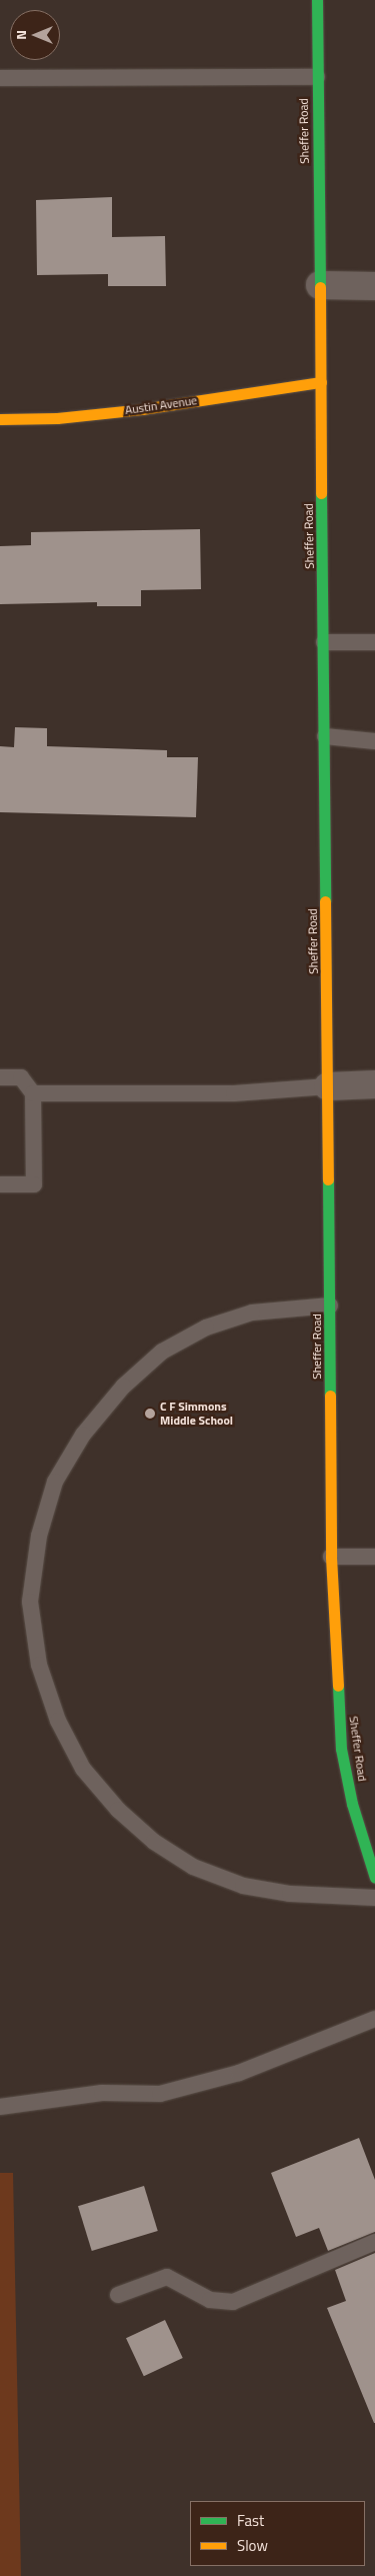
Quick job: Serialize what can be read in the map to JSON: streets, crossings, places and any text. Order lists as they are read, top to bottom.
{
  "streets": {
    "street": ["Sheffer Road", "Austin Avenue"]
  },
  "crossings": [
    ["Sheffer Road", "Austin Avenue"]
  ],
  "places": ["C F Simmons Middle School"],
  "legend": ["Fast", "Slow"],
  "north": "left"
}
